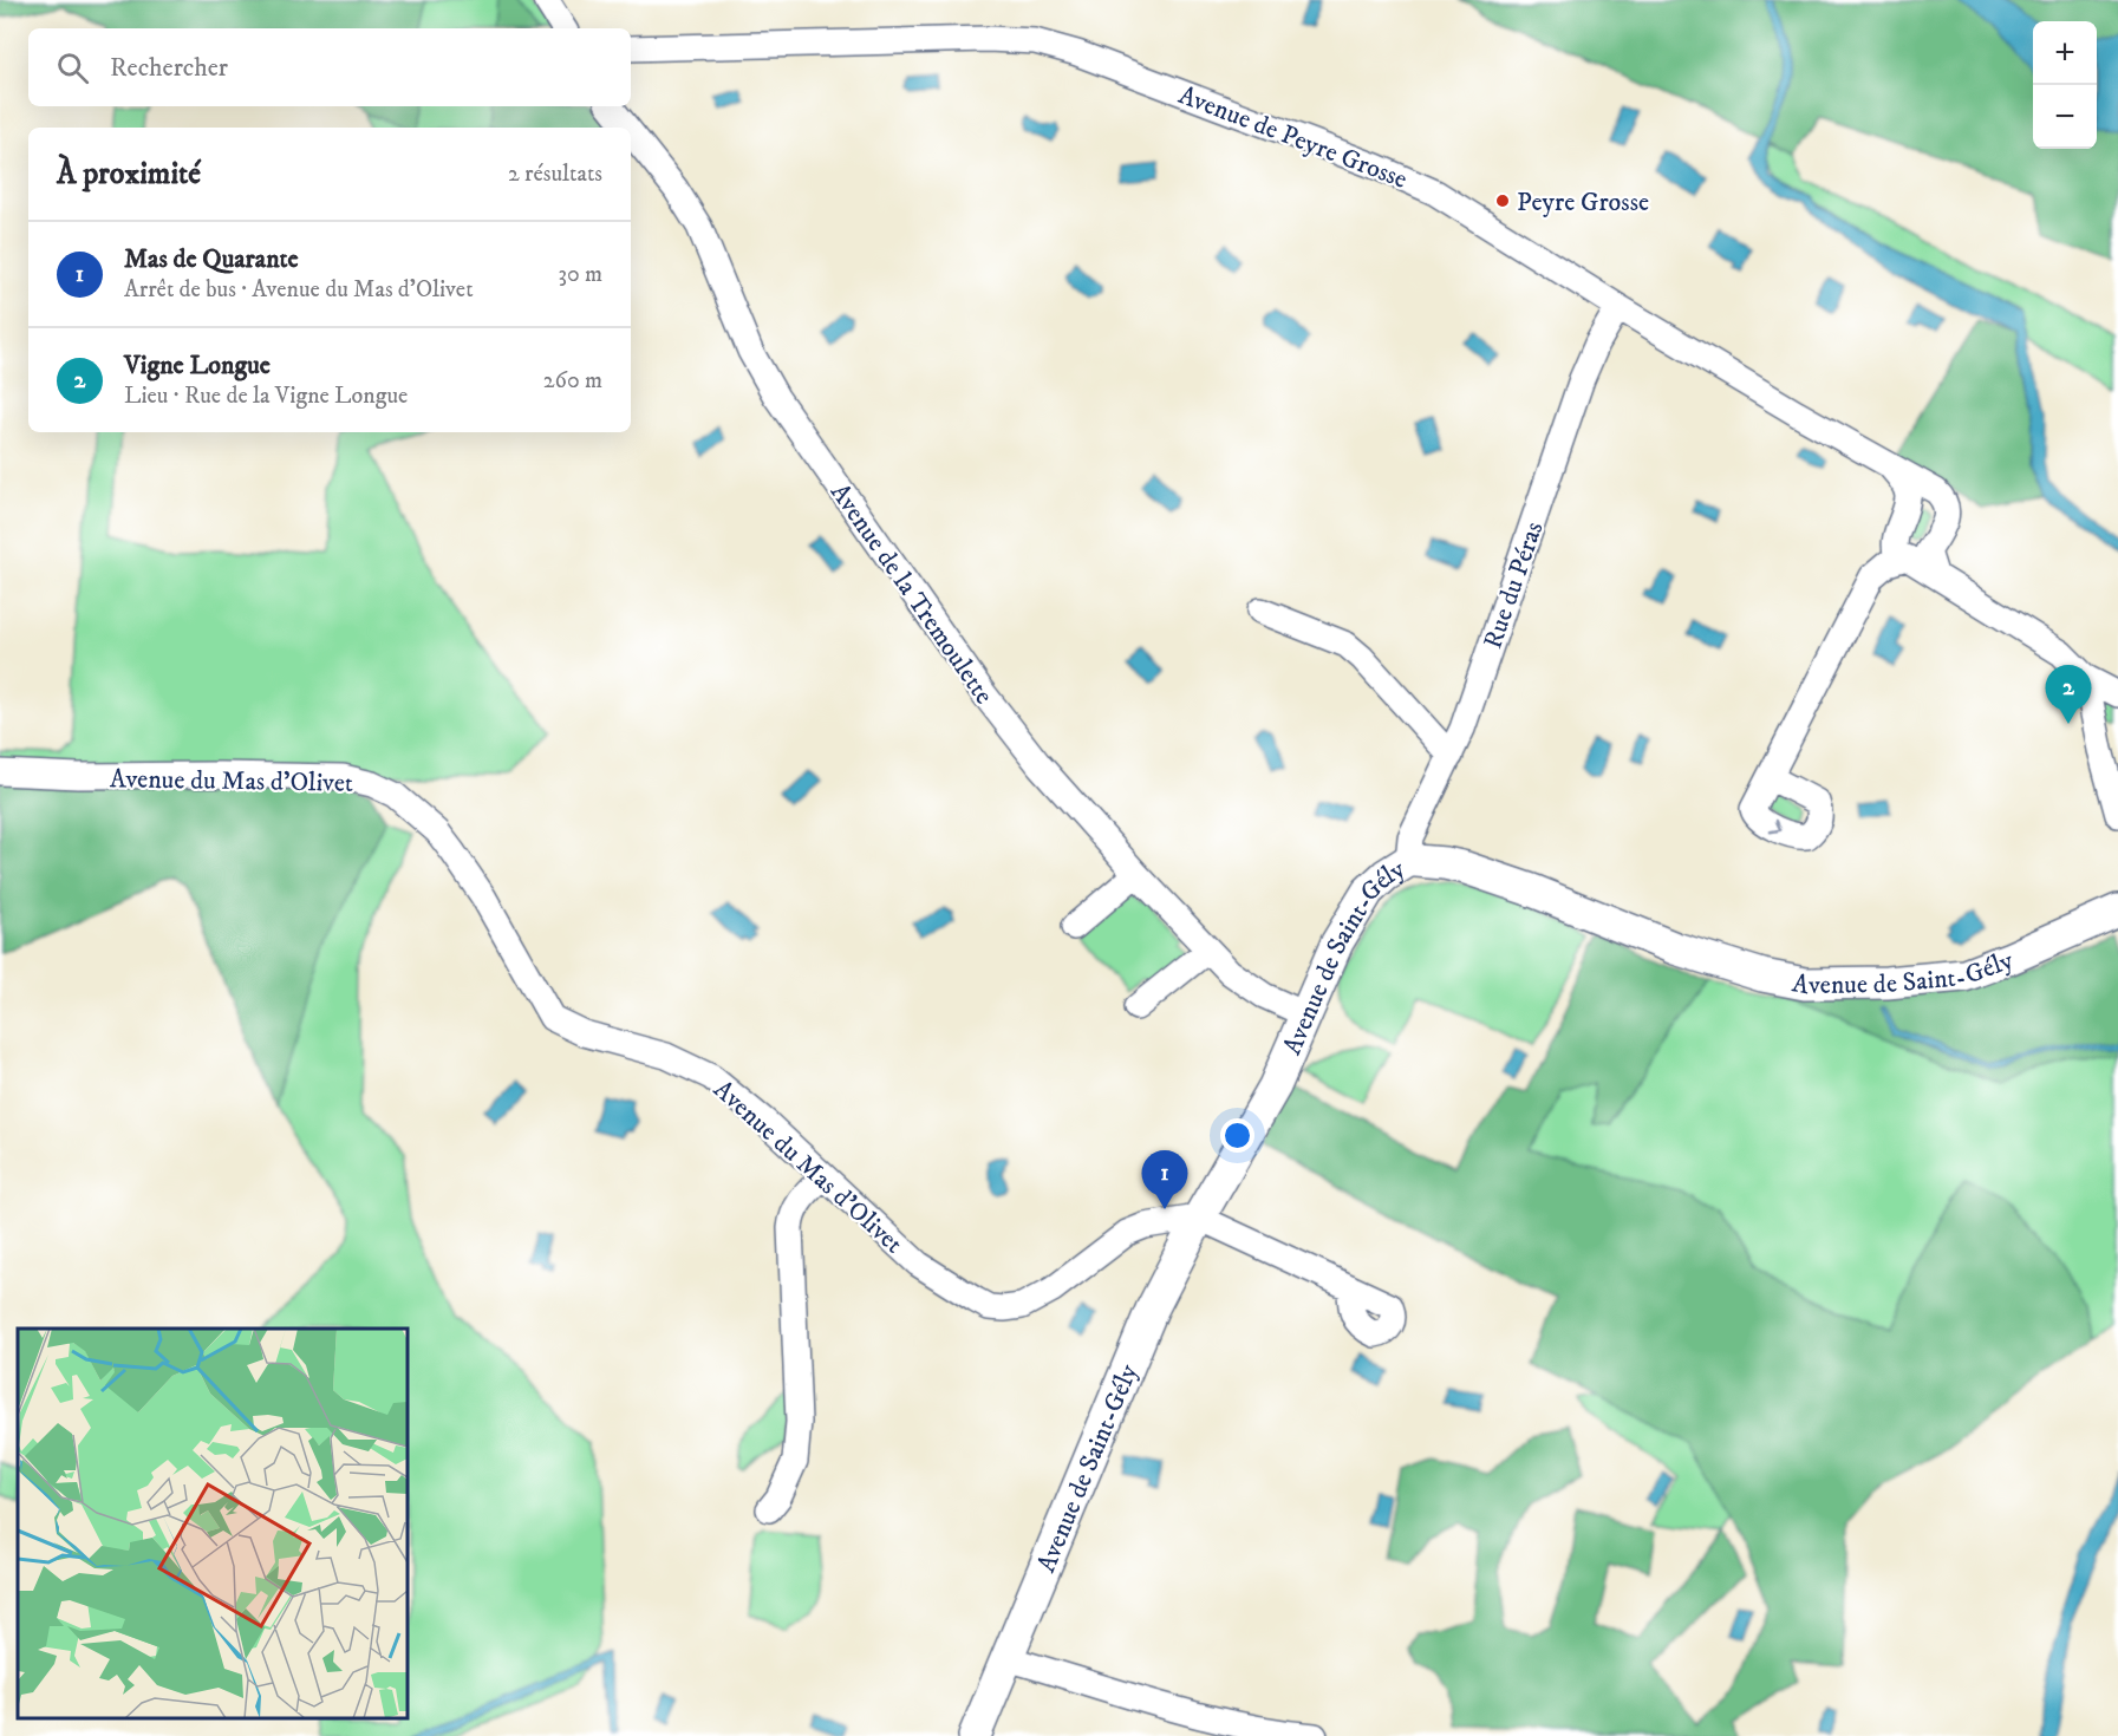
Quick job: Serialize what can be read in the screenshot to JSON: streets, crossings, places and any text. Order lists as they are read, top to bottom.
{
  "streets": {
    "street": [
      "Avenue de Peyre Grosse",
      "Rue du Péras",
      "Avenue de la Tremoulette",
      "Avenue du Mas d'Olivet",
      "Avenue de Saint-Gély"
    ]
  },
  "crossings": [
    ["Avenue de Peyre Grosse", "Rue du Péras"],
    ["Rue du Péras", "Avenue de Saint-Gély"],
    ["Avenue de la Tremoulette", "Avenue de Saint-Gély"],
    ["Avenue du Mas d'Olivet", "Avenue de Saint-Gély"]
  ],
  "places": ["Peyre Grosse"],
  "page": {
    "map_buttons": ["+", "−"],
    "search": "Rechercher",
    "heading": ["À proximité", "2 résultats"],
    "list": [
      {
        "mark": "1",
        "name": "Mas de Quarante",
        "note": "Arrêt de bus · Avenue du Mas d'Olivet",
        "value": "30 m"
      },
      {
        "mark": "2",
        "name": "Vigne Longue",
        "note": "Lieu · Rue de la Vigne Longue",
        "value": "260 m"
      }
    ],
    "pins": ["2", "1"]
  }
}
